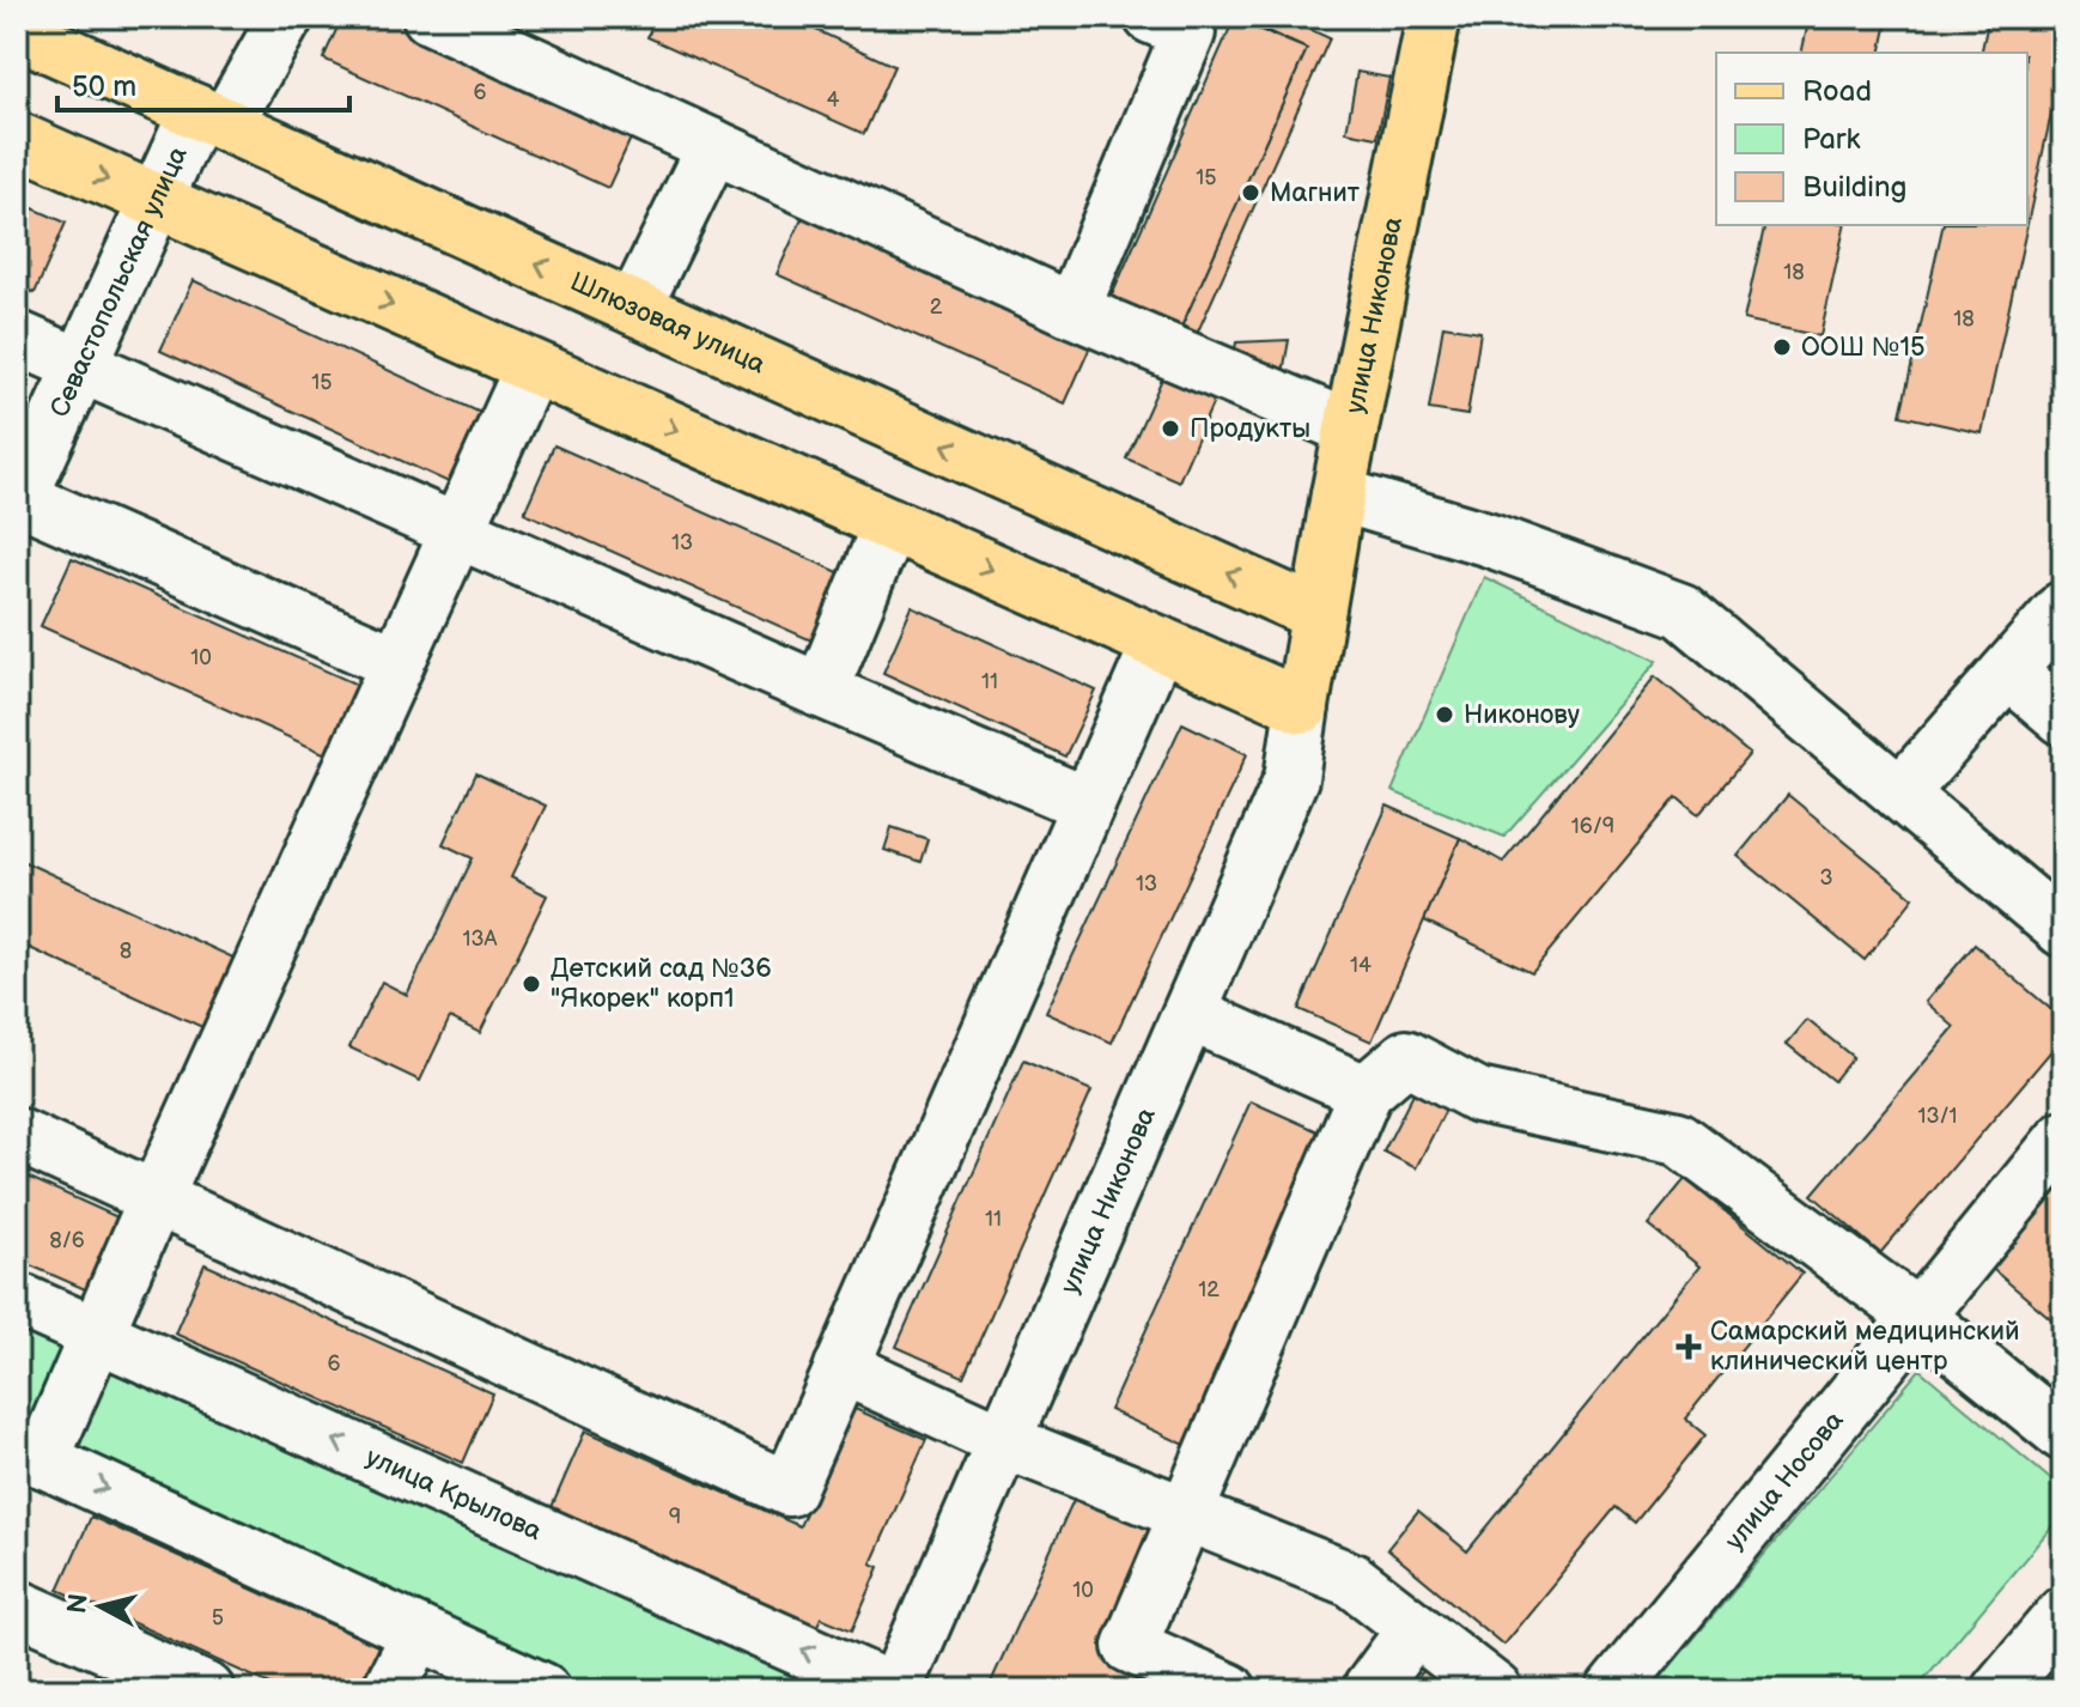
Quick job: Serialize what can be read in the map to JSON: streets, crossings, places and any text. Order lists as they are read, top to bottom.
{
  "streets": {
    "main road": ["улица Никонова", "Шлюзовая улица"],
    "street": ["Севастопольская улица", "улица Носова", "улица Крылова"]
  },
  "crossings": [
    ["Севастопольская улица", "Шлюзовая улица"],
    ["улица Никонова", "Шлюзовая улица"],
    ["улица Никонова", "улица Крылова"]
  ],
  "places": {
    "other": [
      "Магнит",
      "ООШ №15",
      "Продукты",
      "Никонову",
      "Детский сад №36 \"Якорек\" корп1"
    ],
    "health": ["Самарский медицинский клинический центр"]
  },
  "house_numbers": [
    "6",
    "4",
    "15",
    "18",
    "2",
    "18",
    "15",
    "13",
    "10",
    "11",
    "16/9",
    "3",
    "13",
    "13А",
    "8",
    "14",
    "13/1",
    "11",
    "8/6",
    "12",
    "6",
    "9",
    "10",
    "5"
  ],
  "legend": ["Road", "Park", "Building"],
  "scale_bar": "50 m",
  "north": "left"
}
